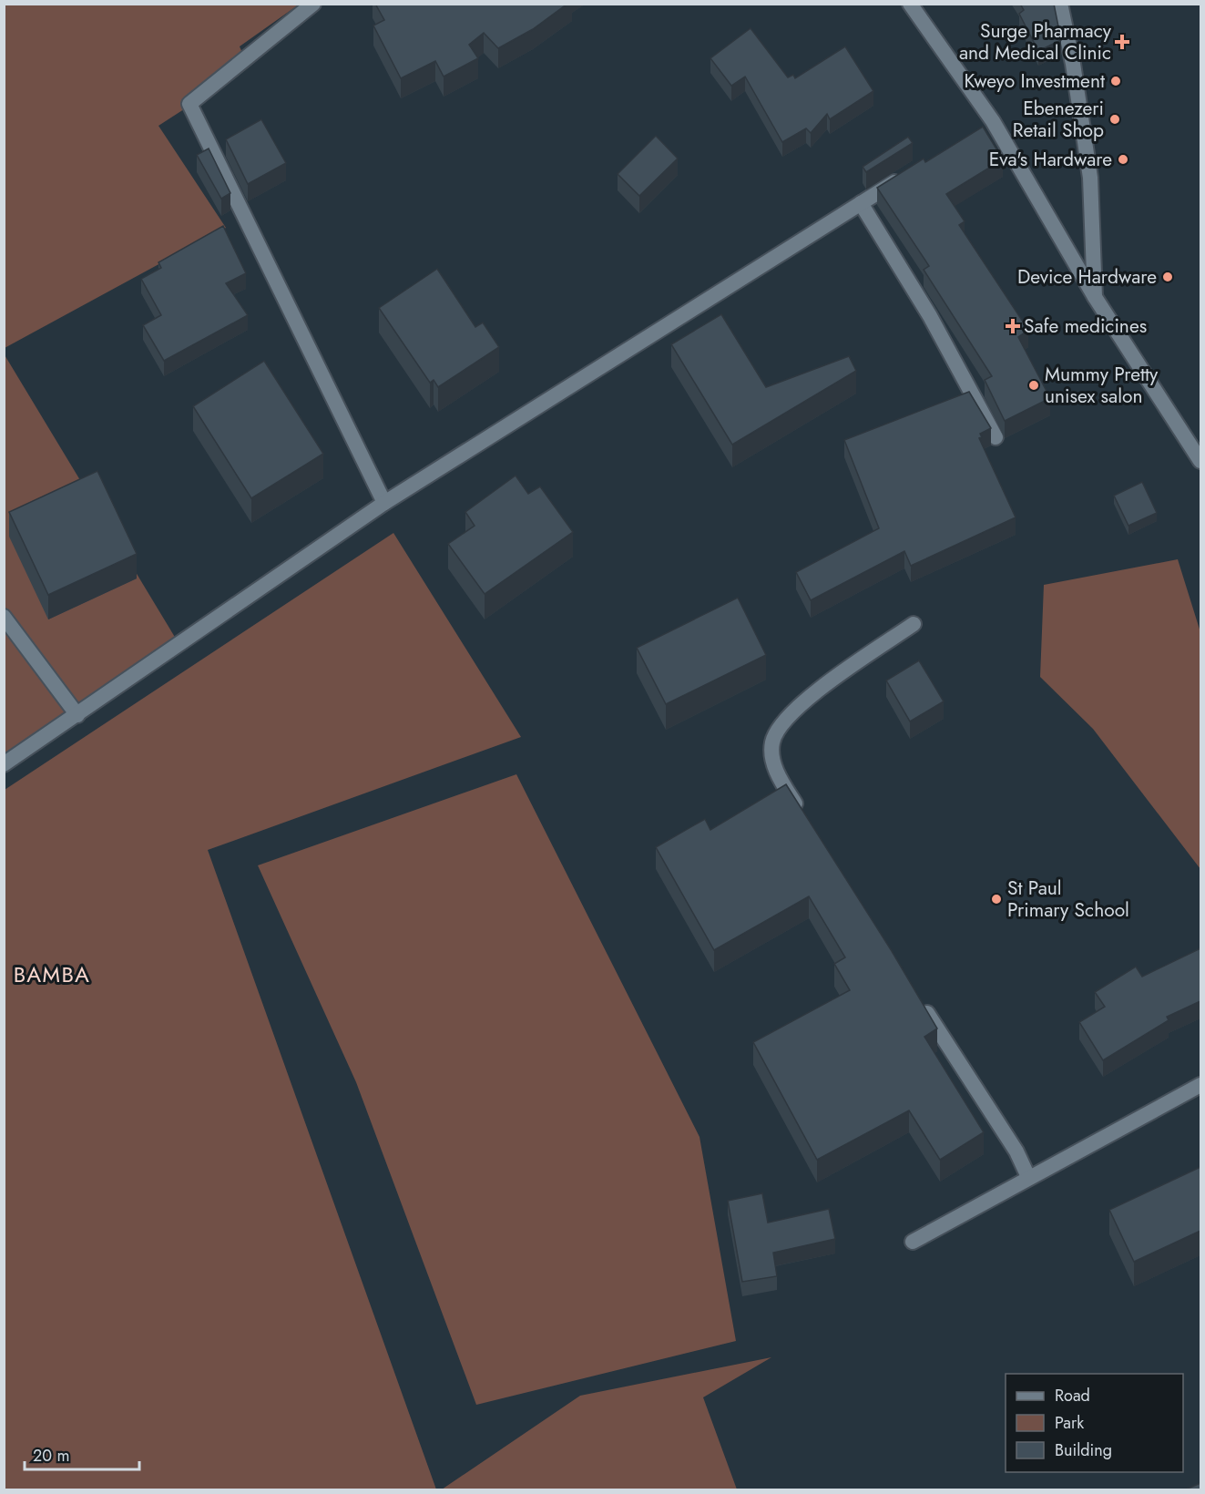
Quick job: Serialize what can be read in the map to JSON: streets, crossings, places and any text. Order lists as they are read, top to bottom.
{
  "districts": ["BAMBA"],
  "places": {
    "health": ["Surge Pharmacy and Medical Clinic", "Safe medicines"],
    "other": [
      "Kweyo Investment",
      "Ebenezeri Retail Shop",
      "Eva's Hardware",
      "Device Hardware",
      "Mummy Pretty unisex salon",
      "St Paul Primary School"
    ]
  },
  "legend": ["Road", "Park", "Building"],
  "scale_bar": "20 m"
}
